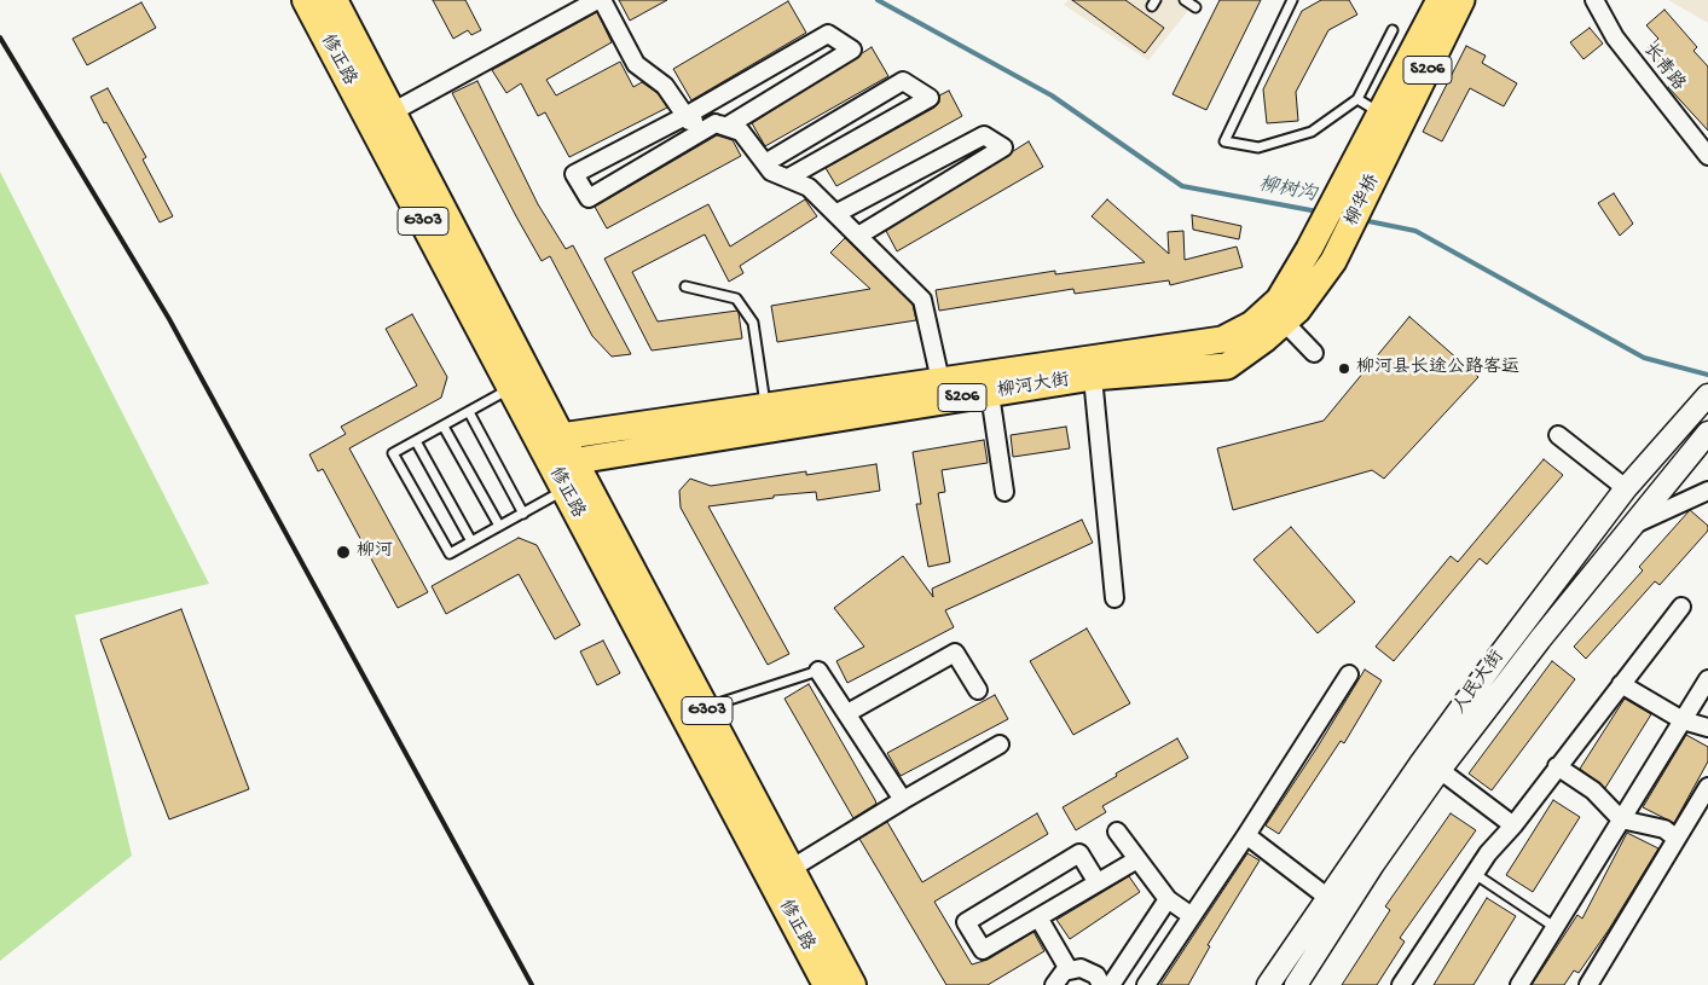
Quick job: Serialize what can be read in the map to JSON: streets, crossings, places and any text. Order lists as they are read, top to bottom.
{
  "streets": {
    "highway": ["修正路", "G303"],
    "main road": ["S206", "柳华桥", "柳河大街"],
    "street": ["长青路", "人民大街"]
  },
  "crossings": [
    ["修正路", "柳河大街"],
    ["S206", "柳华桥"],
    ["柳华桥", "柳河大街"]
  ],
  "water": ["柳树沟"],
  "places": ["柳河县长途公路客运", "柳河"]
}
